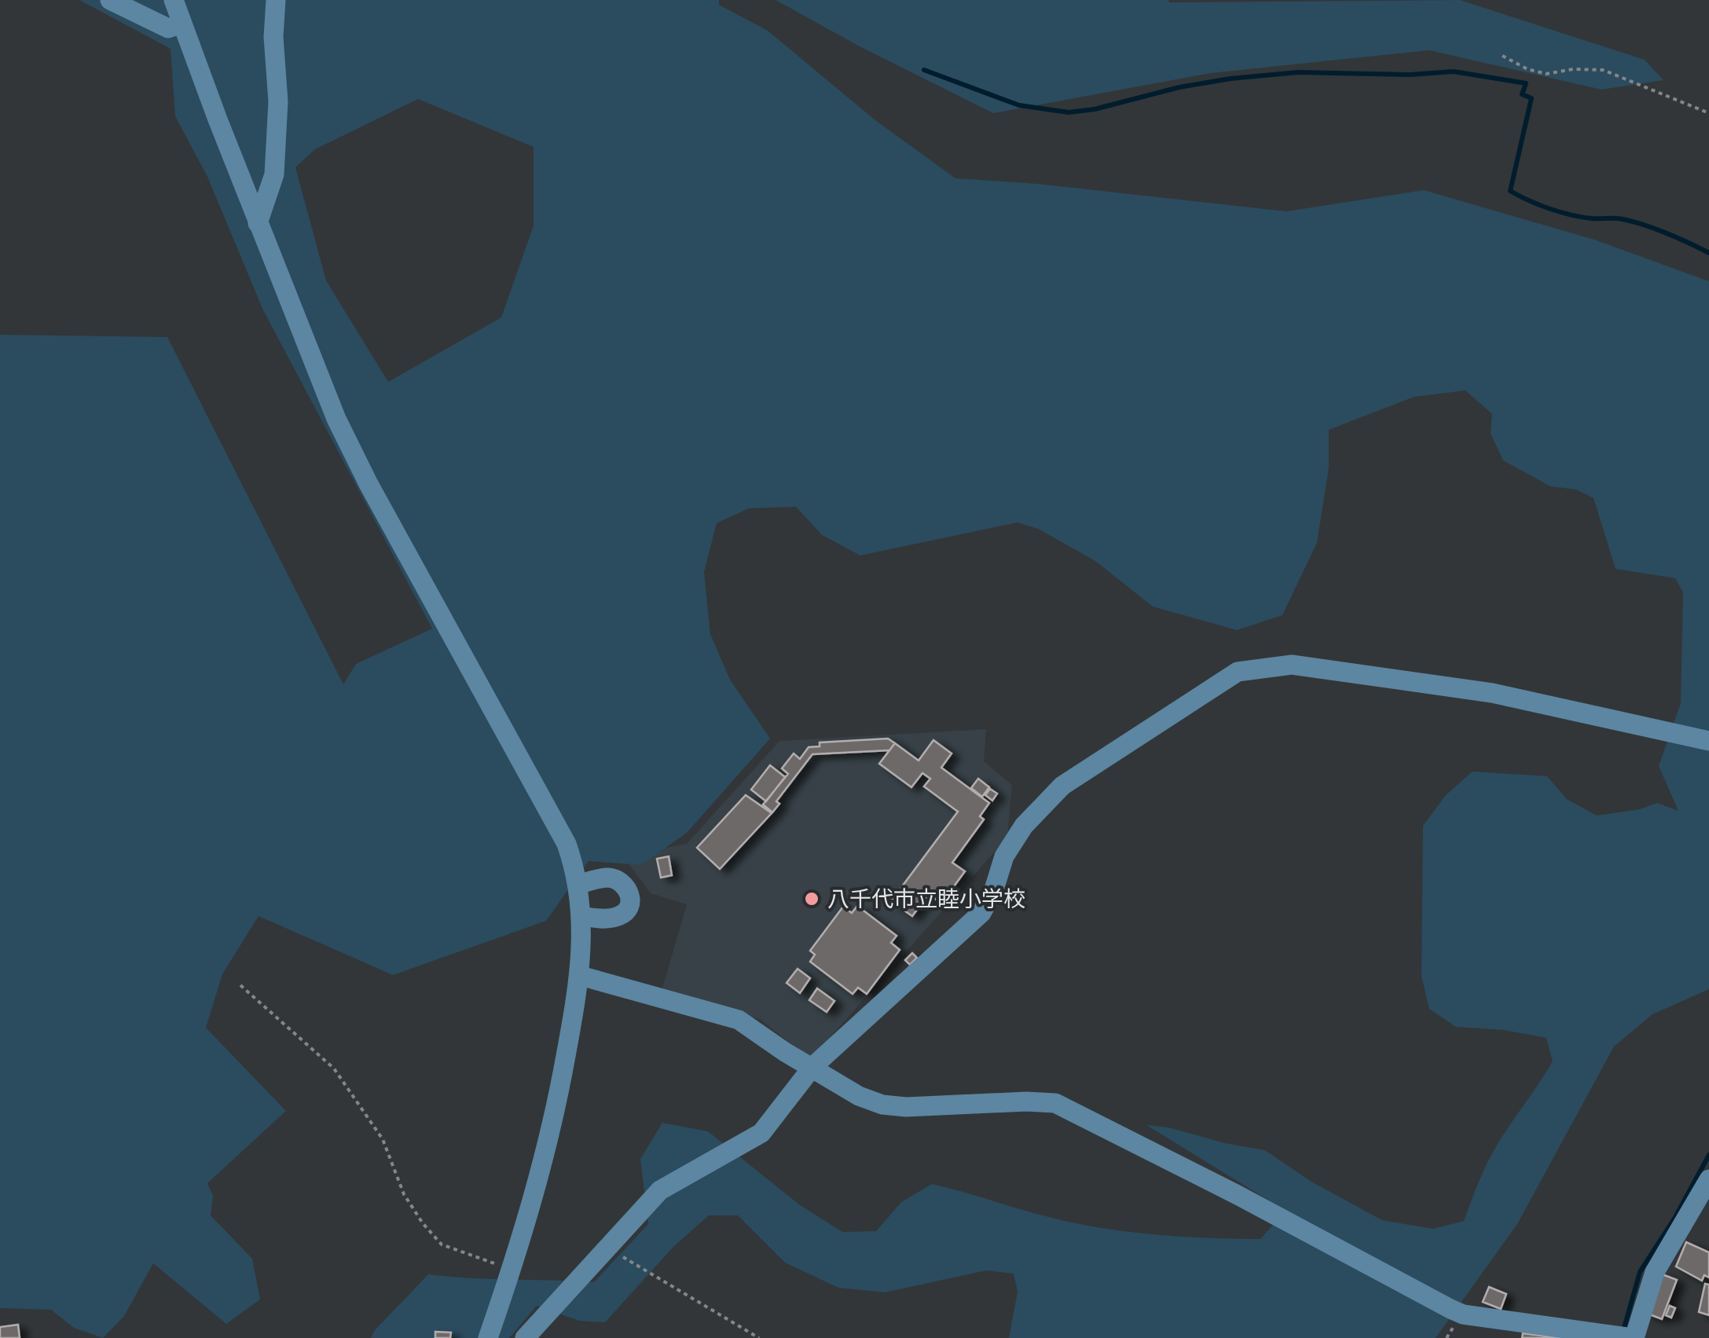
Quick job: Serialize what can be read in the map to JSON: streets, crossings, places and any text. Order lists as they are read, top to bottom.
{
  "places": ["八千代市立睦小学校"]
}
